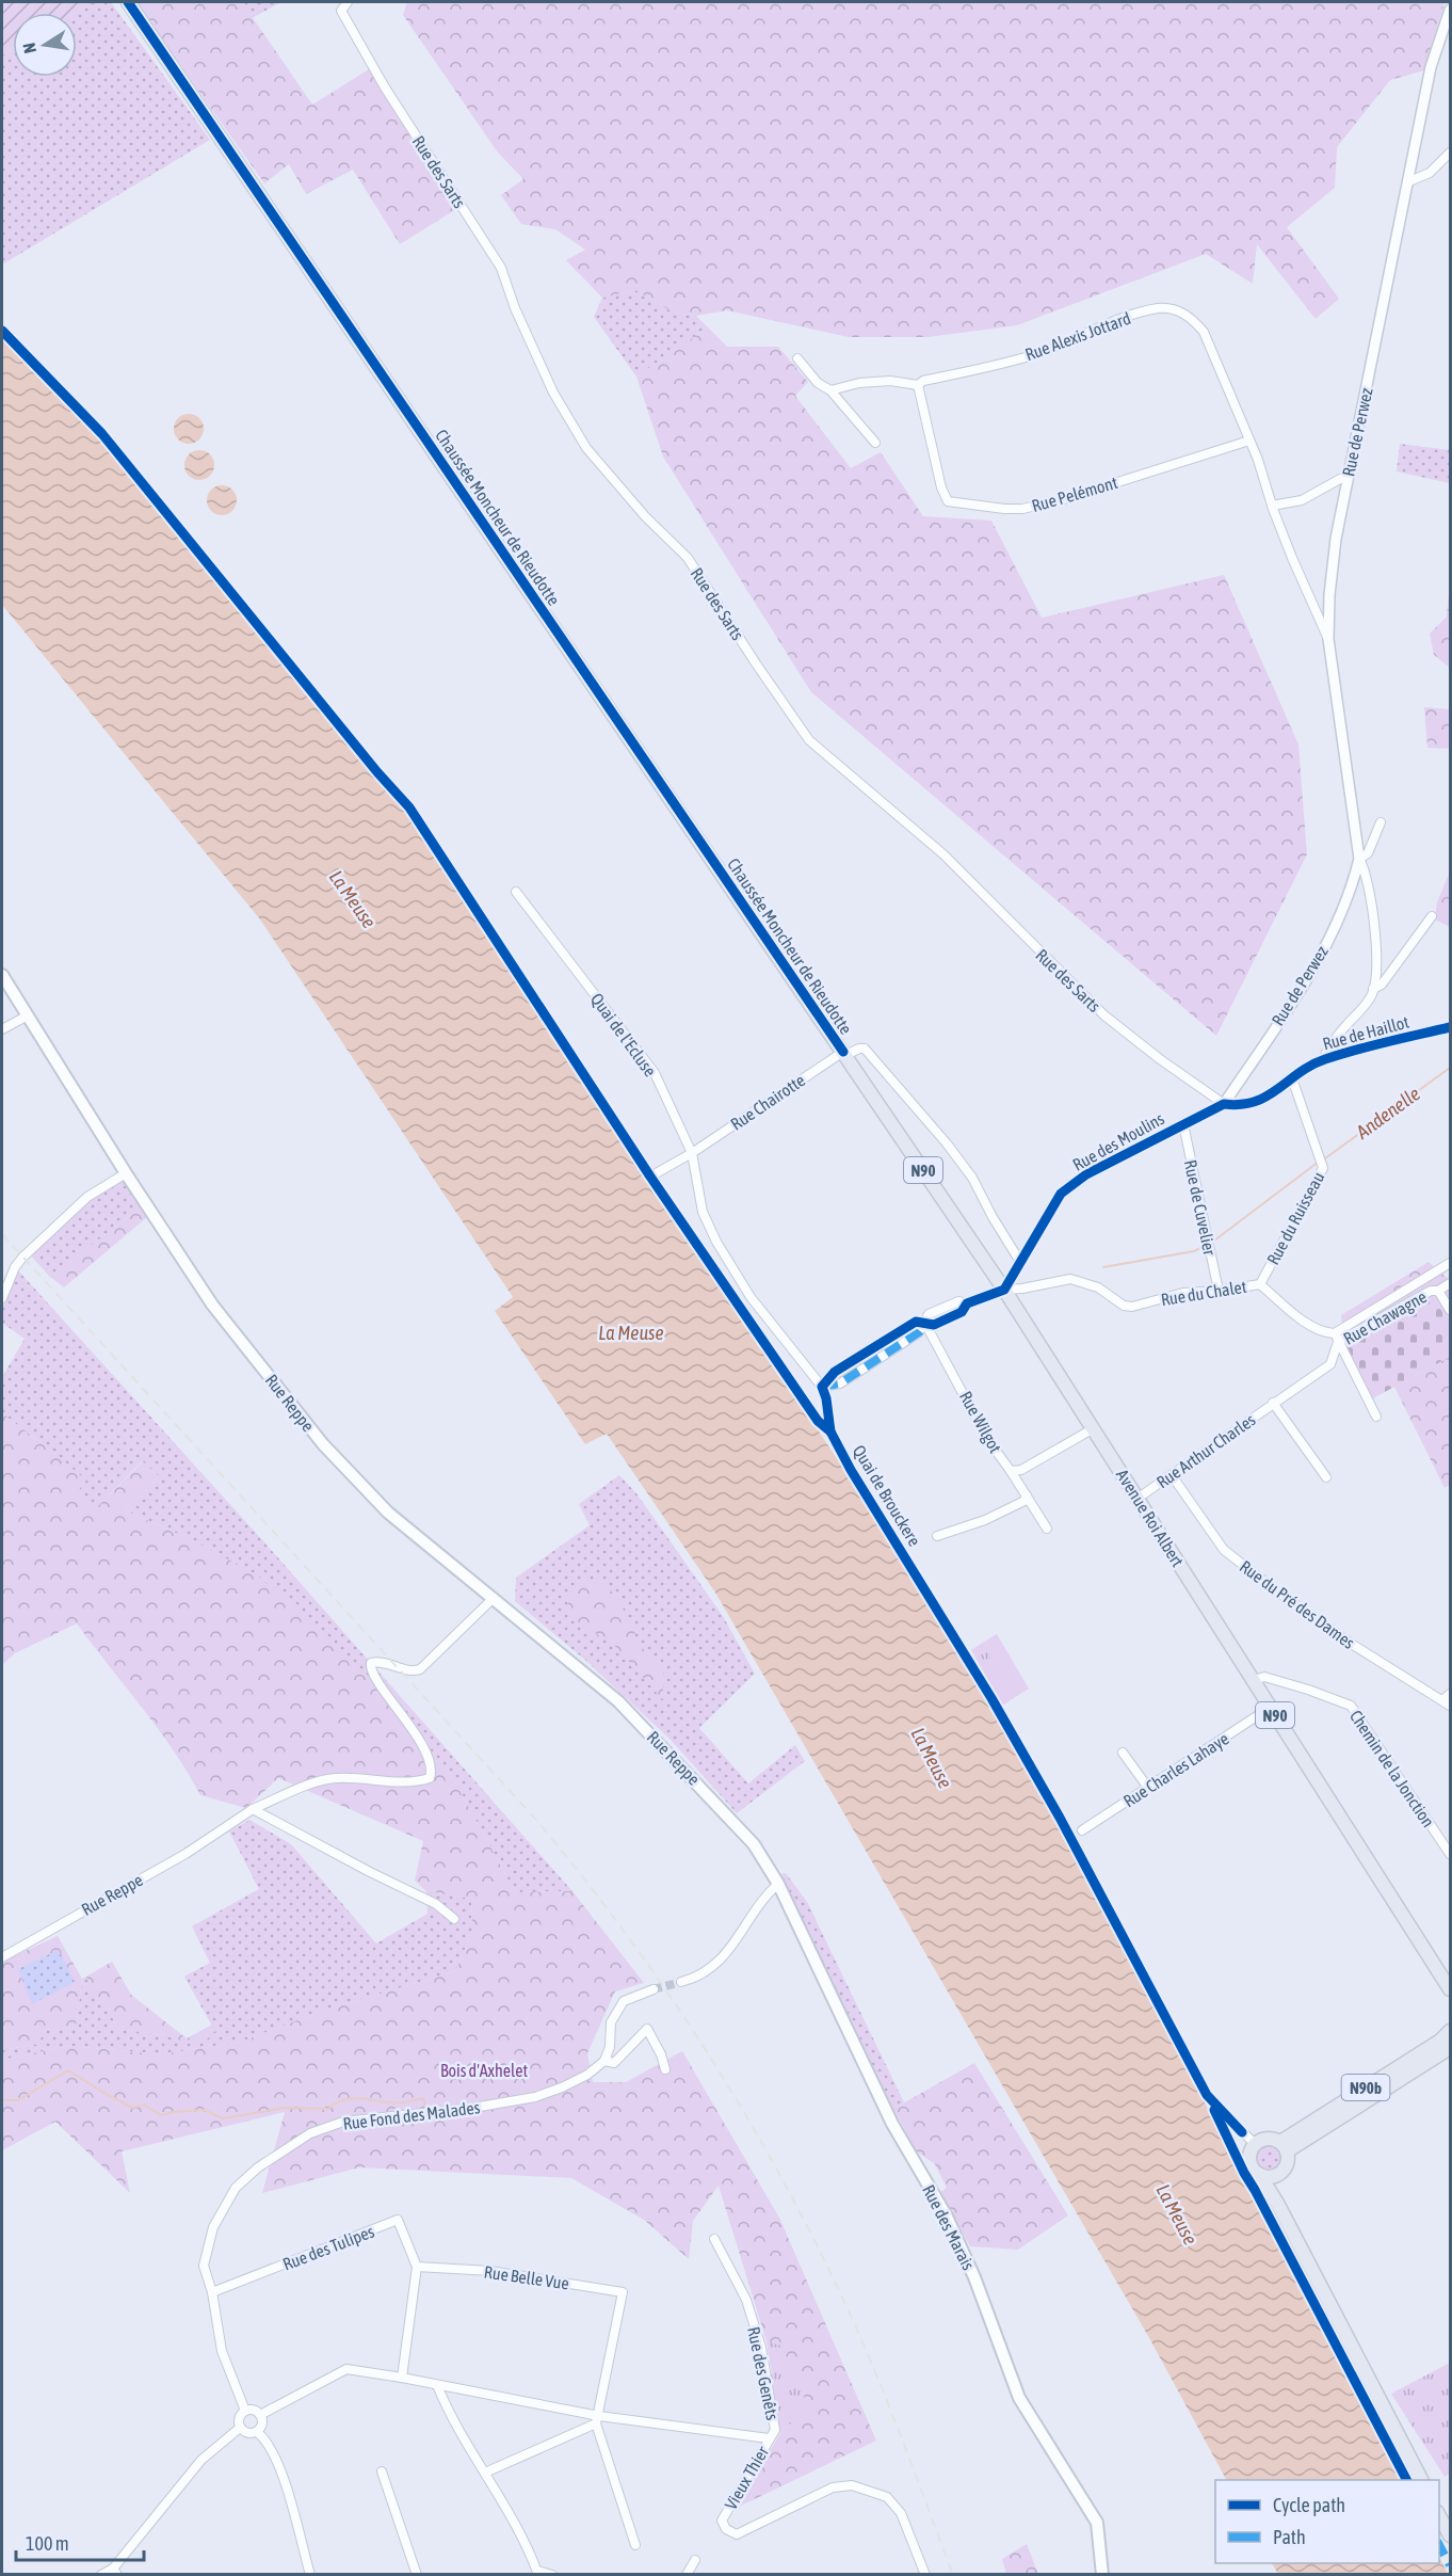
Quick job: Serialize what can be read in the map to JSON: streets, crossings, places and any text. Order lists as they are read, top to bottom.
{
  "streets": {
    "main road": [
      "Chaussée Moncheur de Rieudotte",
      "N90",
      "Rue Reppe",
      "Avenue Roi Albert",
      "N90b",
      "Rue des Marais"
    ],
    "street": [
      "Rue des Sarts",
      "Rue Alexis Jottard",
      "Rue de Perwez",
      "Rue Pelémont",
      "Rue de Haillot",
      "Quai de l'Ecluse",
      "Rue Chairotte",
      "Rue des Moulins",
      "Rue de Cuvelier",
      "Rue du Ruisseau",
      "Rue du Chalet",
      "Rue Chawagne",
      "Rue Wilgot",
      "Rue Arthur Charles",
      "Quai de Brouckere",
      "Rue du Pré des Dames",
      "Chemin de la Jonction",
      "Rue Charles Lahaye",
      "Rue Fond des Malades",
      "Rue des Tulipes",
      "Rue Belle Vue",
      "Rue des Genêts",
      "Vieux Thier"
    ]
  },
  "crossings": [
    ["Rue des Sarts", "Rue de Perwez"],
    ["Rue des Sarts", "Rue de Haillot"],
    ["Rue des Sarts", "Rue des Moulins"],
    ["Rue Alexis Jottard", "Rue Pelémont"],
    ["Rue de Perwez", "Rue de Haillot"],
    ["Rue de Perwez", "Rue des Moulins"],
    ["Chaussée Moncheur de Rieudotte", "Rue Chairotte"],
    ["Chaussée Moncheur de Rieudotte", "Avenue Roi Albert"],
    ["Rue de Haillot", "Rue des Moulins"],
    ["Rue de Haillot", "Rue du Ruisseau"],
    ["Quai de l'Ecluse", "Rue Chairotte"],
    ["Quai de l'Ecluse", "Quai de Brouckere"],
    ["Rue Chairotte", "Avenue Roi Albert"],
    ["Rue des Moulins", "Rue de Cuvelier"],
    ["Rue des Moulins", "Rue du Chalet"],
    ["Rue des Moulins", "Avenue Roi Albert"],
    ["Rue de Cuvelier", "Rue du Chalet"],
    ["Rue du Ruisseau", "Rue du Chalet"],
    ["Rue du Chalet", "Rue Chawagne"],
    ["Rue du Chalet", "Rue Arthur Charles"],
    ["Rue du Chalet", "Avenue Roi Albert"],
    ["Rue Chawagne", "Rue Arthur Charles"],
    ["Rue Reppe", "Rue des Marais"],
    ["Rue Wilgot", "Avenue Roi Albert"],
    ["Rue Arthur Charles", "Avenue Roi Albert"],
    ["Rue Arthur Charles", "Rue du Pré des Dames"],
    ["Avenue Roi Albert", "Chemin de la Jonction"],
    ["Avenue Roi Albert", "Rue Charles Lahaye"],
    ["Rue Fond des Malades", "Rue des Tulipes"],
    ["Rue Fond des Malades", "Vieux Thier"],
    ["Rue des Tulipes", "Rue Belle Vue"],
    ["Rue Belle Vue", "Vieux Thier"],
    ["Rue des Genêts", "Vieux Thier"]
  ],
  "water": ["La Meuse", "Andenelle"],
  "parks": ["Bois d'Axhelet"],
  "legend": ["Cycle path", "Path"],
  "scale_bar": "100 m",
  "north": "left"
}
